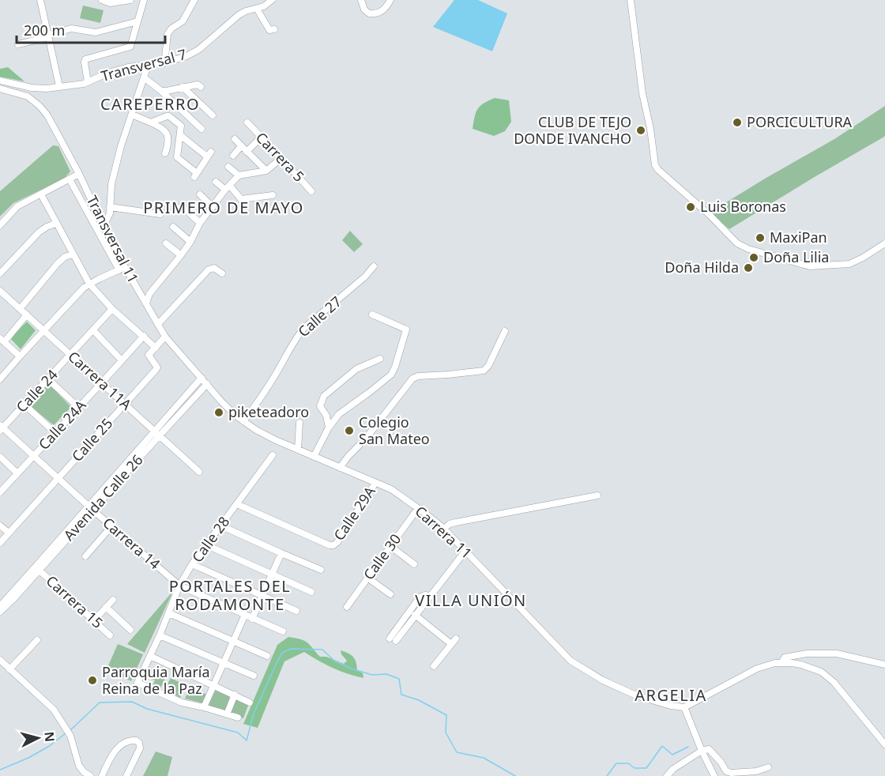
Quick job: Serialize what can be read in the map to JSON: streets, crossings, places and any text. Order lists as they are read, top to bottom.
{
  "streets": {
    "street": [
      "Transversal 7",
      "Carrera 5",
      "Transversal 11",
      "Calle 27",
      "Carrera 11A",
      "Calle 24",
      "Calle 24A",
      "Calle 25",
      "Avenida Calle 26",
      "Calle 29A",
      "Carrera 11",
      "Calle 28",
      "Carrera 14",
      "Calle 30",
      "Carrera 15"
    ]
  },
  "crossings": [
    ["Transversal 11", "Carrera 11"],
    ["Calle 27", "Carrera 11"],
    ["Carrera 11A", "Calle 24"],
    ["Carrera 11A", "Calle 24A"],
    ["Carrera 11A", "Calle 25"],
    ["Carrera 11A", "Avenida Calle 26"],
    ["Calle 24", "Carrera 14"],
    ["Calle 24A", "Carrera 14"],
    ["Calle 25", "Carrera 14"],
    ["Avenida Calle 26", "Carrera 11"],
    ["Avenida Calle 26", "Carrera 14"],
    ["Avenida Calle 26", "Carrera 15"],
    ["Calle 29A", "Carrera 11"],
    ["Calle 29A", "Calle 28"],
    ["Carrera 11", "Calle 30"],
    ["Calle 28", "Carrera 14"]
  ],
  "districts": [
    "CAREPERRO",
    "PRIMERO DE MAYO",
    "PORTALES DEL RODAMONTE",
    "VILLA UNIÓN",
    "ARGELIA"
  ],
  "places": [
    "PORCICULTURA",
    "CLUB DE TEJO DONDE IVANCHO",
    "Luis Boronas",
    "MaxiPan",
    "Doña Lilia",
    "Doña Hilda",
    "piketeadoro",
    "Colegio San Mateo",
    "Parroquia María Reina de la Paz"
  ],
  "scale_bar": "200 m",
  "north": "right"
}
